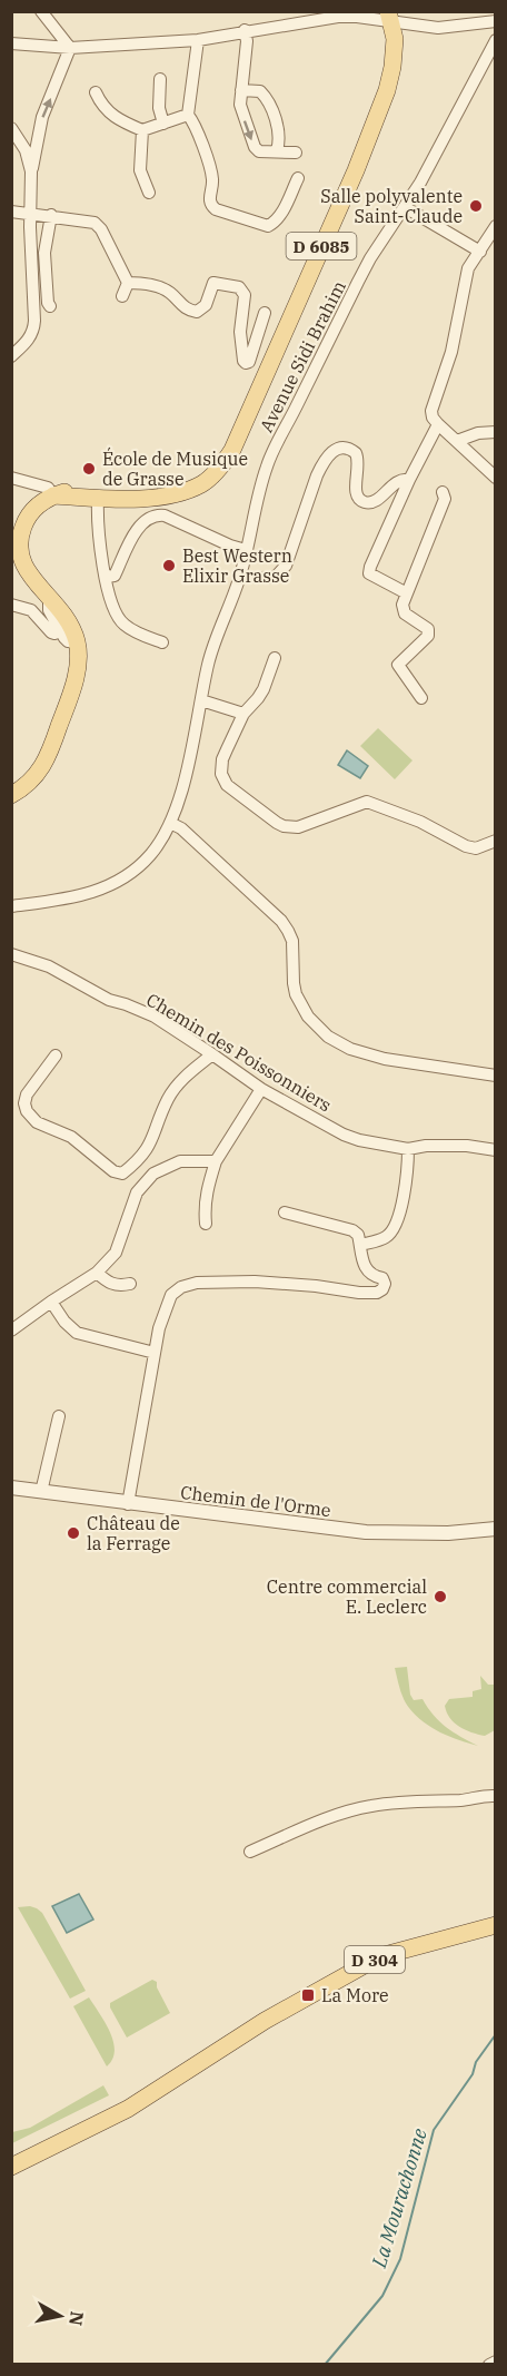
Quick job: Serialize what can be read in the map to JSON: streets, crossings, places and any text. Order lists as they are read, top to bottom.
{
  "streets": {
    "main road": ["D 6085", "D 304"],
    "street": ["Avenue Sidi Brahim", "Chemin des Poissonniers", "Chemin de l'Orme"]
  },
  "water": ["La Mourachonne"],
  "places": {
    "other": [
      "Salle polyvalente Saint-Claude",
      "École de Musique de Grasse",
      "Best Western Elixir Grasse",
      "Château de la Ferrage",
      "Centre commercial E. Leclerc"
    ],
    "transit": ["La More"]
  },
  "north": "right"
}
